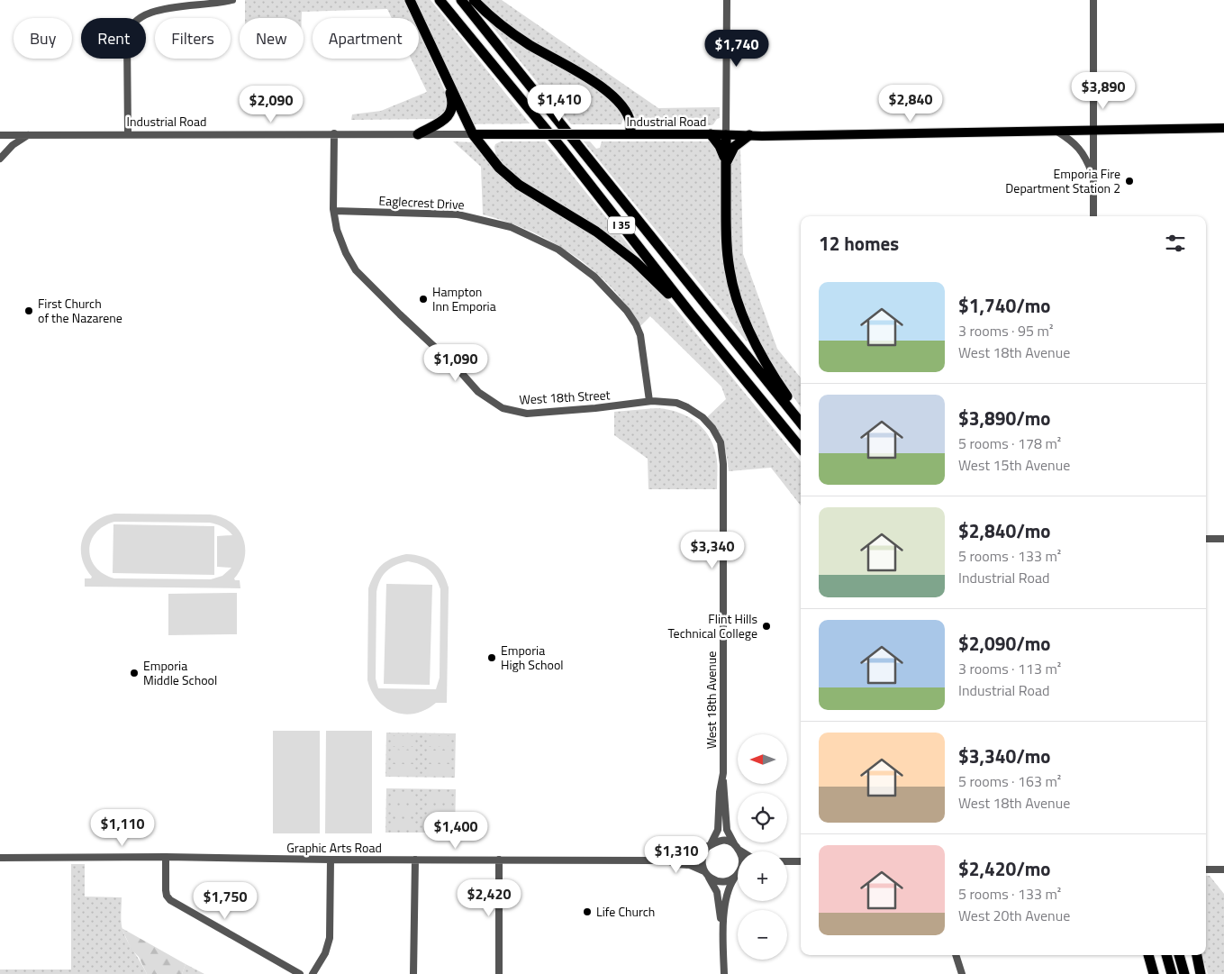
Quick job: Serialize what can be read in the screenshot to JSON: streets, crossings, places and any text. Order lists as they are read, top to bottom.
{
  "streets": {
    "highway": ["I 35"],
    "main road": ["Industrial Road"],
    "street": [
      "Eaglecrest Drive",
      "West 18th Street",
      "West 18th Avenue",
      "Graphic Arts Road"
    ]
  },
  "crossings": [
    ["Industrial Road", "West 18th Street"],
    ["Eaglecrest Drive", "West 18th Street"],
    ["West 18th Street", "West 18th Avenue"],
    ["West 18th Avenue", "Graphic Arts Road"]
  ],
  "places": [
    "Emporia Fire Department Station 2",
    "Hampton Inn Emporia",
    "First Church of the Nazarene",
    "Flint Hills Technical College",
    "Emporia High School",
    "Emporia Middle School",
    "Life Church"
  ],
  "north": "left",
  "page": {
    "chip": [
      "Buy",
      "Rent",
      "Filters",
      "New",
      "Apartment"
    ],
    "price": [
      "$1,740",
      "$3,890",
      "$1,410",
      "$2,840",
      "$2,090",
      "$1,090",
      "$3,340",
      "$1,110",
      "$1,400",
      "$1,310",
      "$2,420",
      "$1,750"
    ],
    "heading": "12 homes",
    "list": [
      {
        "name": "$1,740/mo",
        "note": "3 rooms · 95 m² · West 18th Avenue"
      },
      {
        "name": "$3,890/mo",
        "note": "5 rooms · 178 m² · West 15th Avenue"
      },
      {
        "name": "$2,840/mo",
        "note": "5 rooms · 133 m² · Industrial Road"
      },
      {
        "name": "$2,090/mo",
        "note": "3 rooms · 113 m² · Industrial Road"
      },
      {
        "name": "$3,340/mo",
        "note": "5 rooms · 163 m² · West 18th Avenue"
      },
      {
        "name": "$2,420/mo",
        "note": "5 rooms · 133 m² · West 20th Avenue"
      }
    ],
    "map_buttons": ["+", "−"]
  }
}
